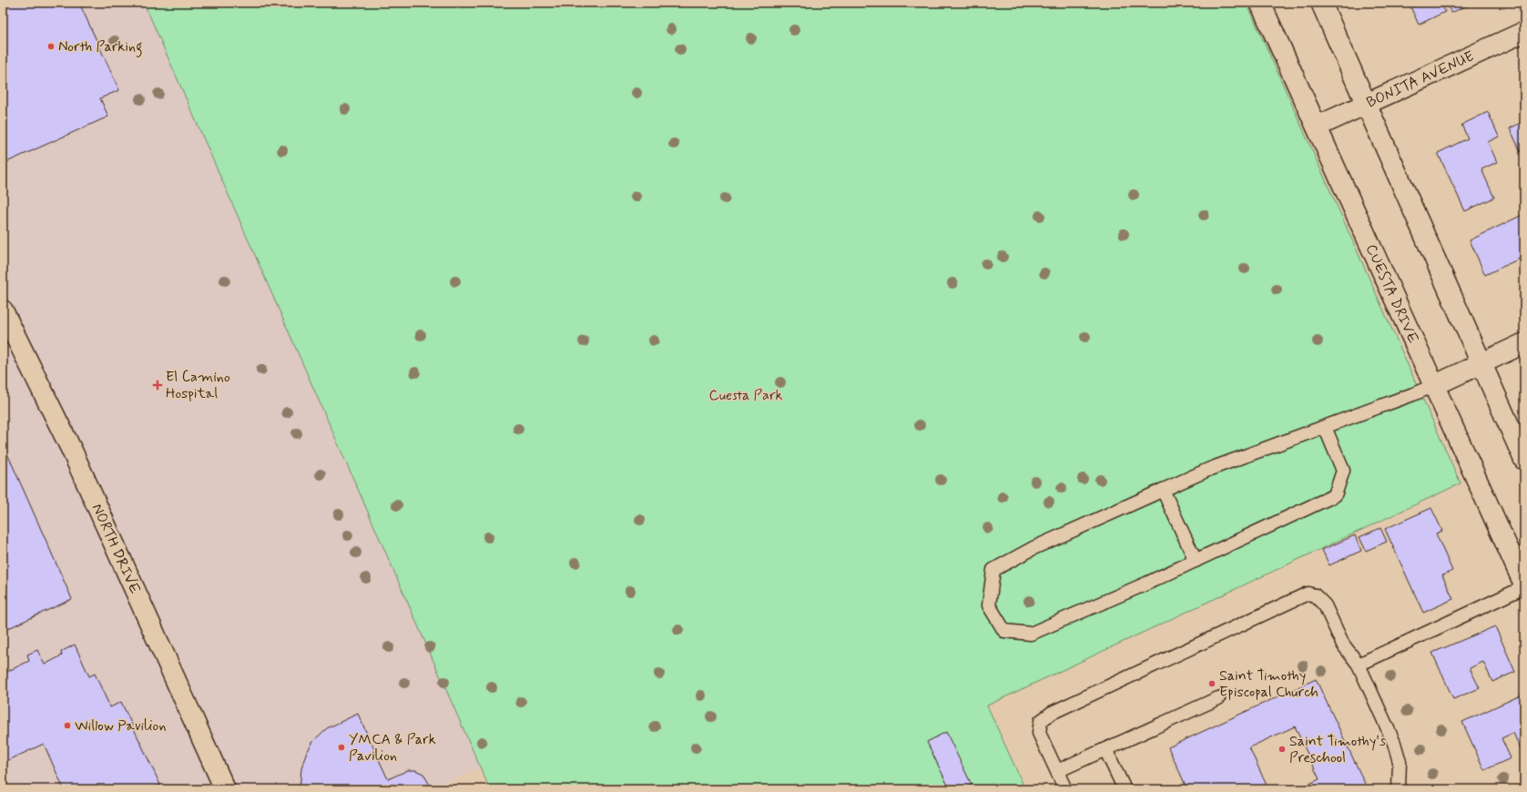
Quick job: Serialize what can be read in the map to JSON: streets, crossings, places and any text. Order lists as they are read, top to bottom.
{
  "streets": {
    "main road": ["BONITA AVENUE", "CUESTA DRIVE", "NORTH DRIVE"]
  },
  "crossings": [
    ["BONITA AVENUE", "CUESTA DRIVE"]
  ],
  "parks": ["Cuesta Park"],
  "places": {
    "other": [
      "North Parking",
      "Saint Timothy Episcopal Church",
      "Willow Pavilion",
      "YMCA & Park Pavilion",
      "Saint Timothy's Preschool"
    ],
    "health": ["El Camino Hospital"]
  }
}
